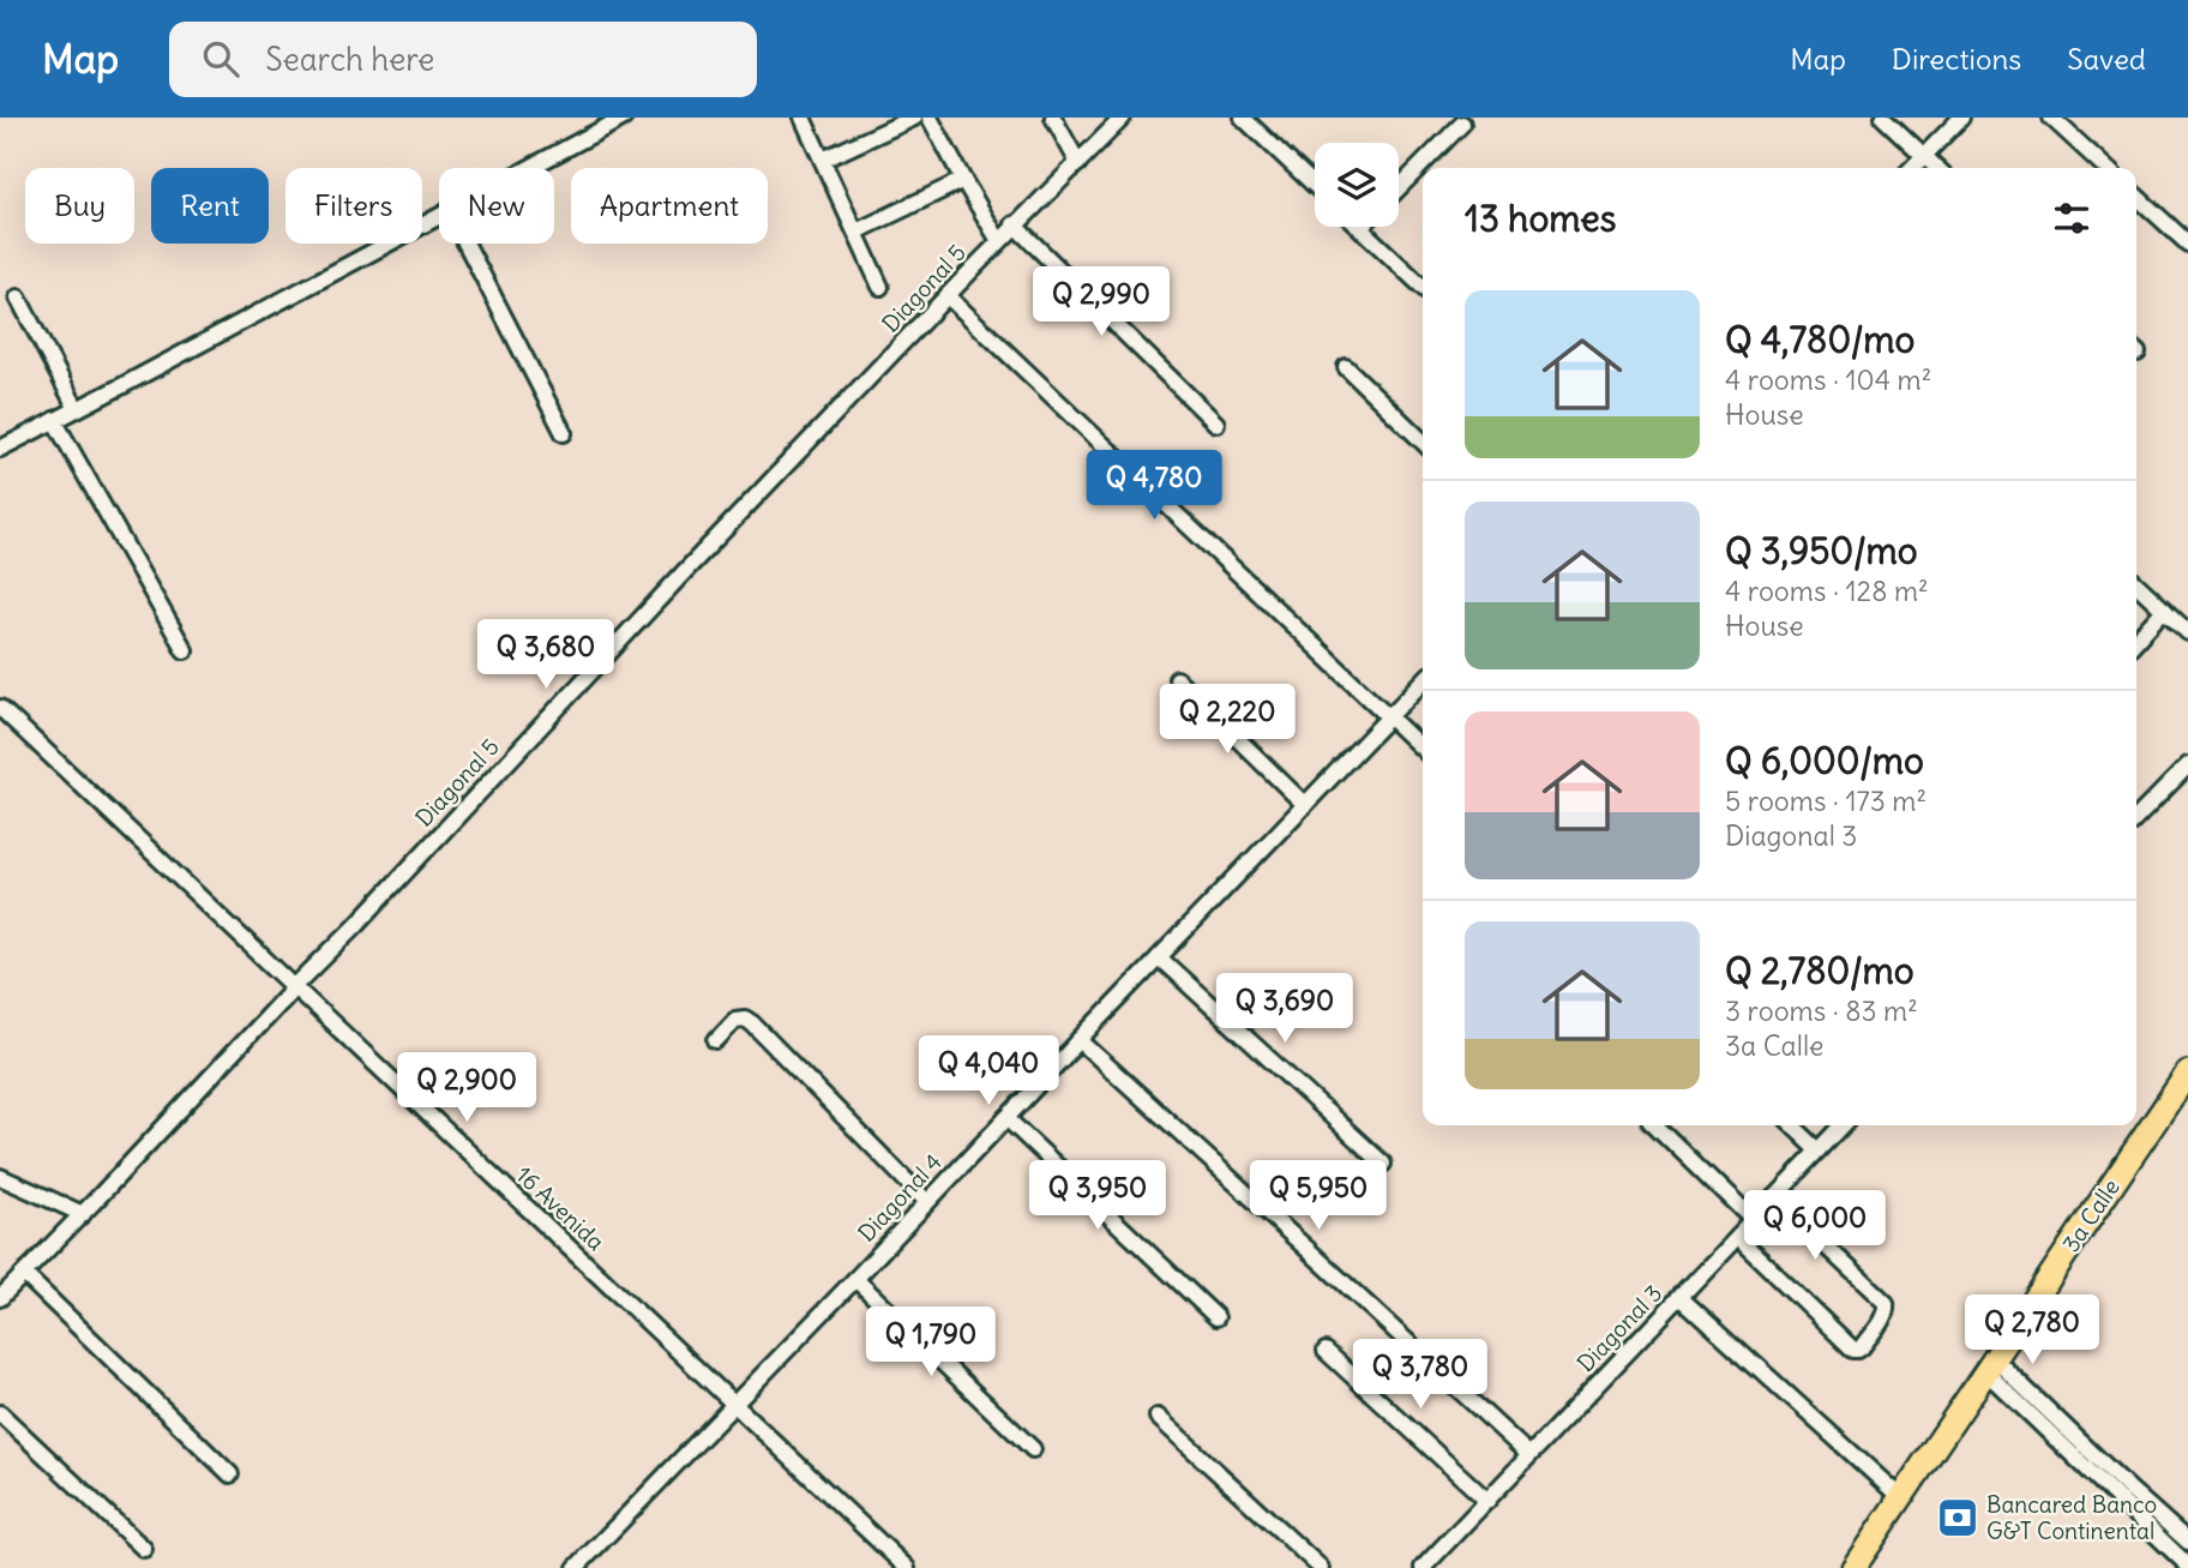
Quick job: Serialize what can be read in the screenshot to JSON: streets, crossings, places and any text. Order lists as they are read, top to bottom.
{
  "streets": {
    "main road": ["3a Calle"],
    "street": [
      "Diagonal 5",
      "Diagonal 4",
      "16 Avenida",
      "Diagonal 3"
    ]
  },
  "crossings": [
    ["Diagonal 5", "16 Avenida"],
    ["Diagonal 4", "16 Avenida"]
  ],
  "places": {
    "bank": ["Bancared Banco G&T Continental"]
  },
  "page": {
    "header": "Map",
    "search": "Search here",
    "nav": ["Map", "Directions", "Saved"],
    "chip": [
      "Buy",
      "Rent",
      "Filters",
      "New",
      "Apartment"
    ],
    "heading": "13 homes",
    "price": [
      "Q 2,990",
      "Q 4,780",
      "Q 3,680",
      "Q 2,220",
      "Q 3,690",
      "Q 4,040",
      "Q 2,900",
      "Q 3,950",
      "Q 5,950",
      "Q 6,000",
      "Q 2,780",
      "Q 1,790",
      "Q 3,780"
    ],
    "list": [
      {
        "name": "Q 4,780/mo",
        "note": "4 rooms · 104 m² · House"
      },
      {
        "name": "Q 3,950/mo",
        "note": "4 rooms · 128 m² · House"
      },
      {
        "name": "Q 6,000/mo",
        "note": "5 rooms · 173 m² · Diagonal 3"
      },
      {
        "name": "Q 2,780/mo",
        "note": "3 rooms · 83 m² · 3a Calle"
      }
    ]
  }
}
